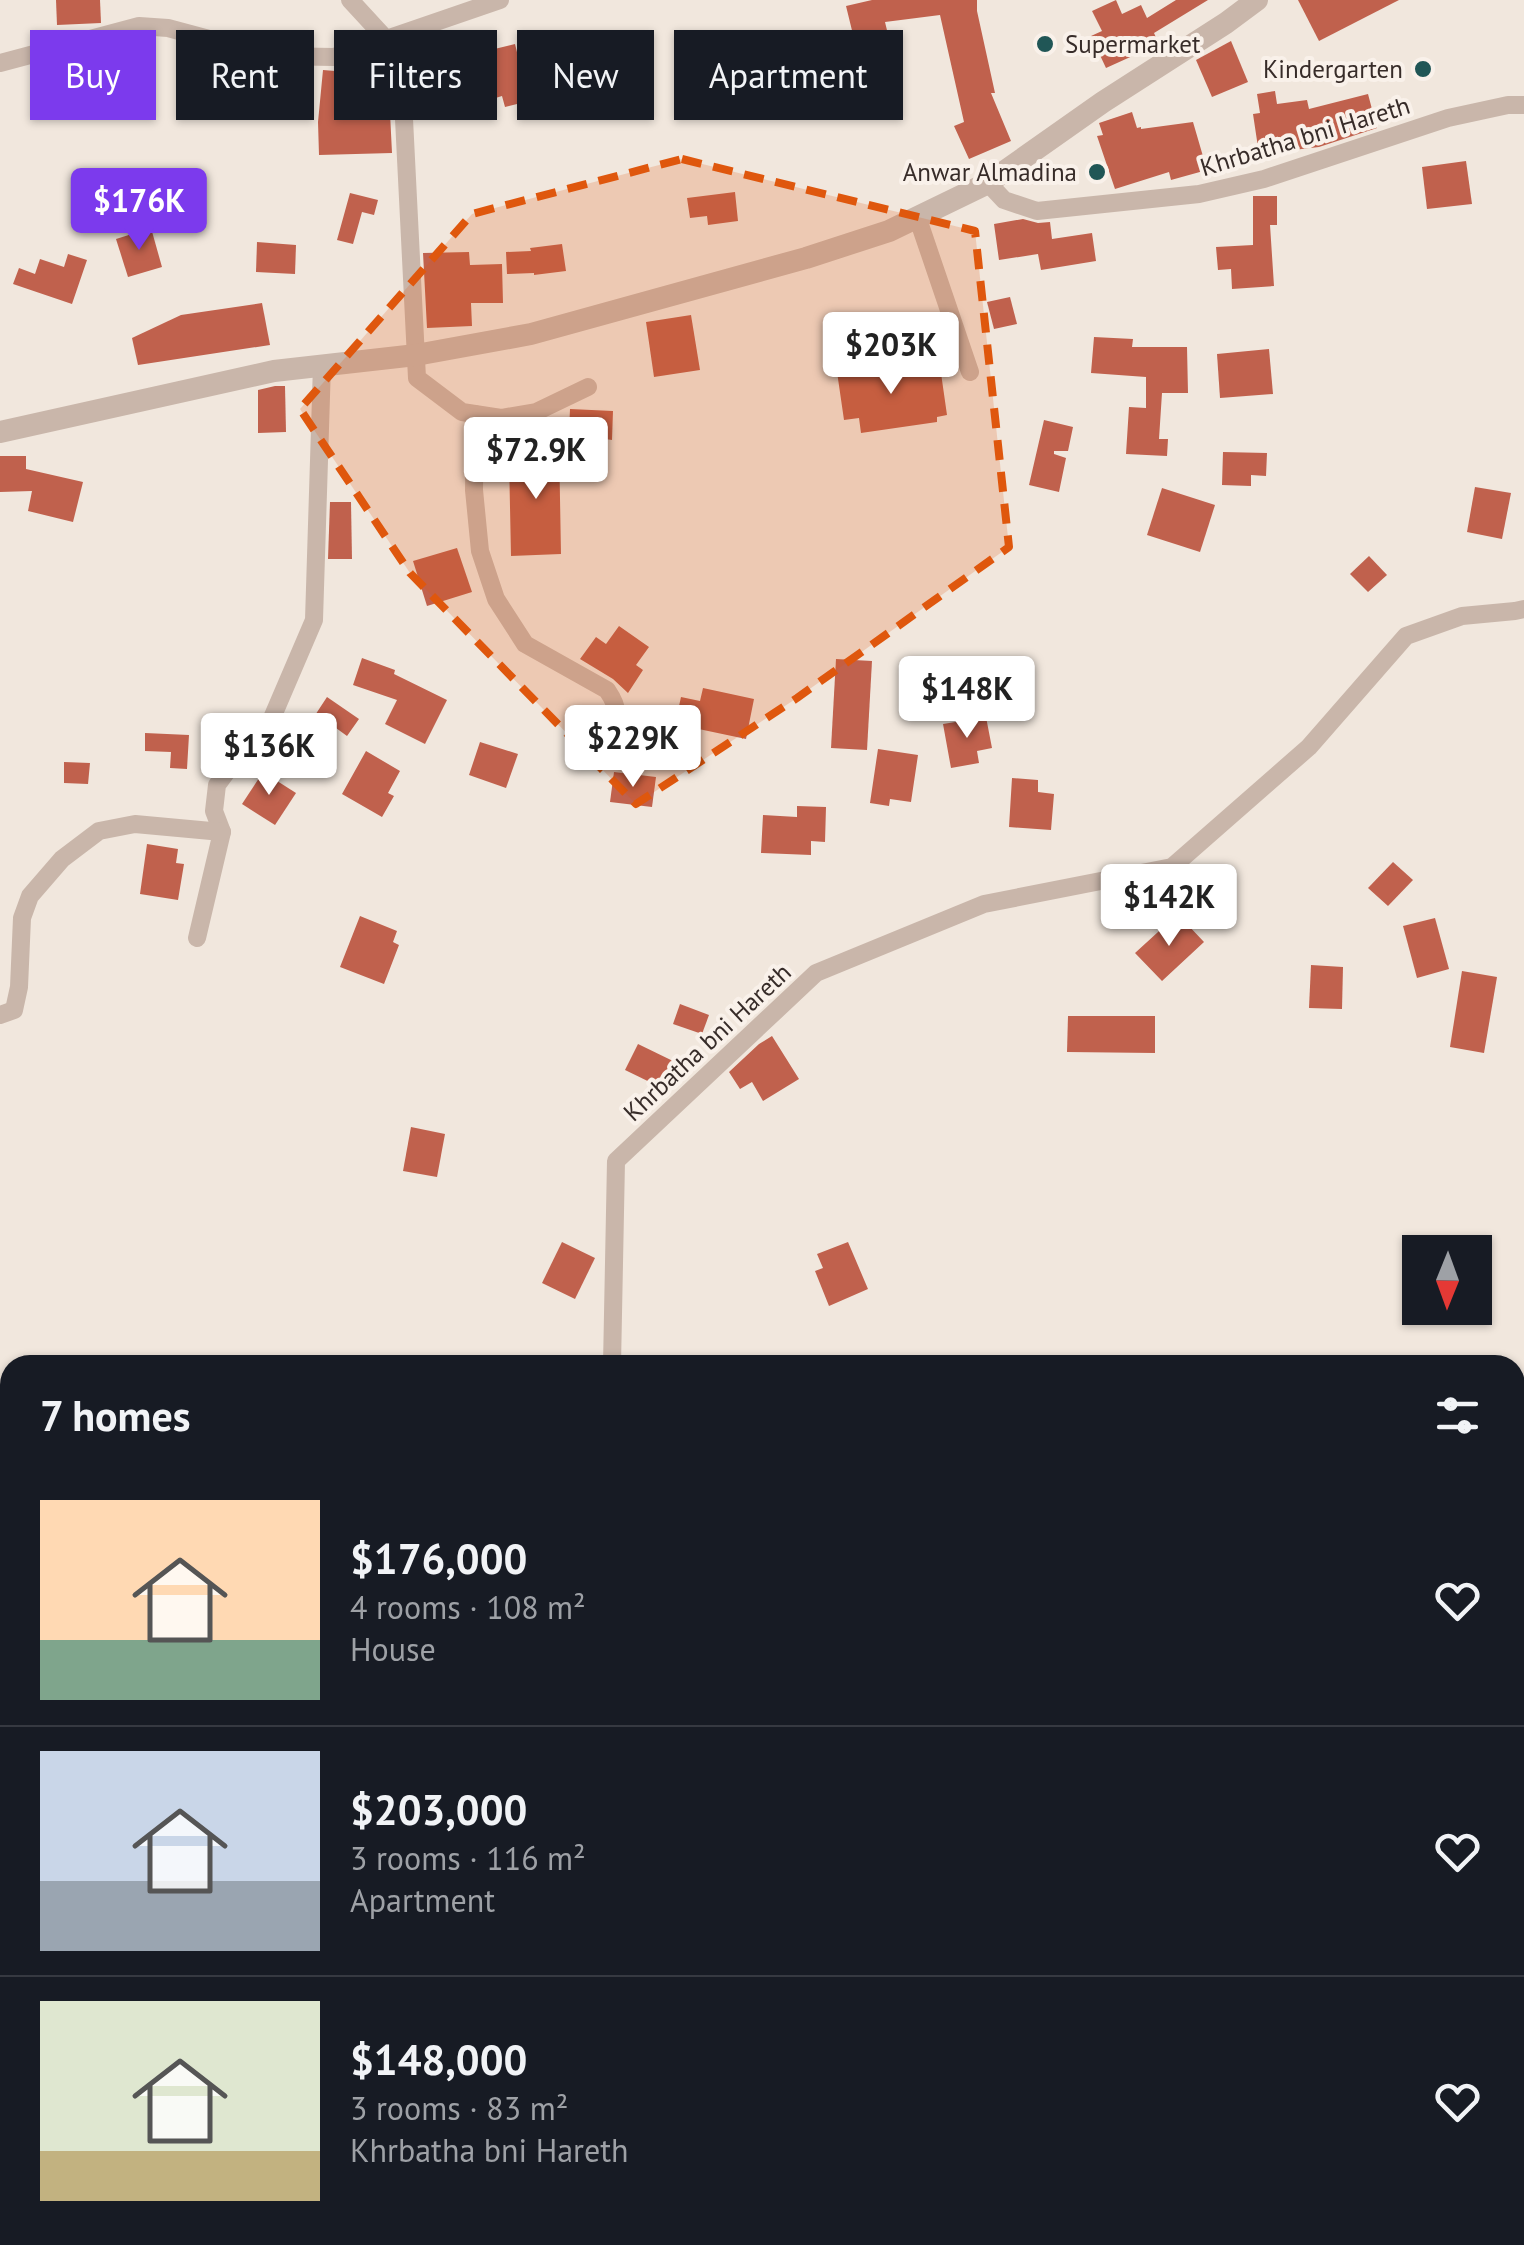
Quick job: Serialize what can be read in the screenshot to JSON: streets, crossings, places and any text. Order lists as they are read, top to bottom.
{
  "streets": {
    "street": ["Khrbatha bni Hareth"]
  },
  "places": ["Supermarket", "Kindergarten", "Anwar Almadina"],
  "north": "bottom",
  "page": {
    "chip": [
      "Buy",
      "Rent",
      "Filters",
      "New",
      "Apartment"
    ],
    "price": [
      "$176K",
      "$203K",
      "$72.9K",
      "$148K",
      "$229K",
      "$136K",
      "$142K"
    ],
    "heading": "7 homes",
    "list": [
      {
        "name": "$176,000",
        "note": "4 rooms · 108 m² · House"
      },
      {
        "name": "$203,000",
        "note": "3 rooms · 116 m² · Apartment"
      },
      {
        "name": "$148,000",
        "note": "3 rooms · 83 m² · Khrbatha bni Hareth"
      }
    ]
  }
}
